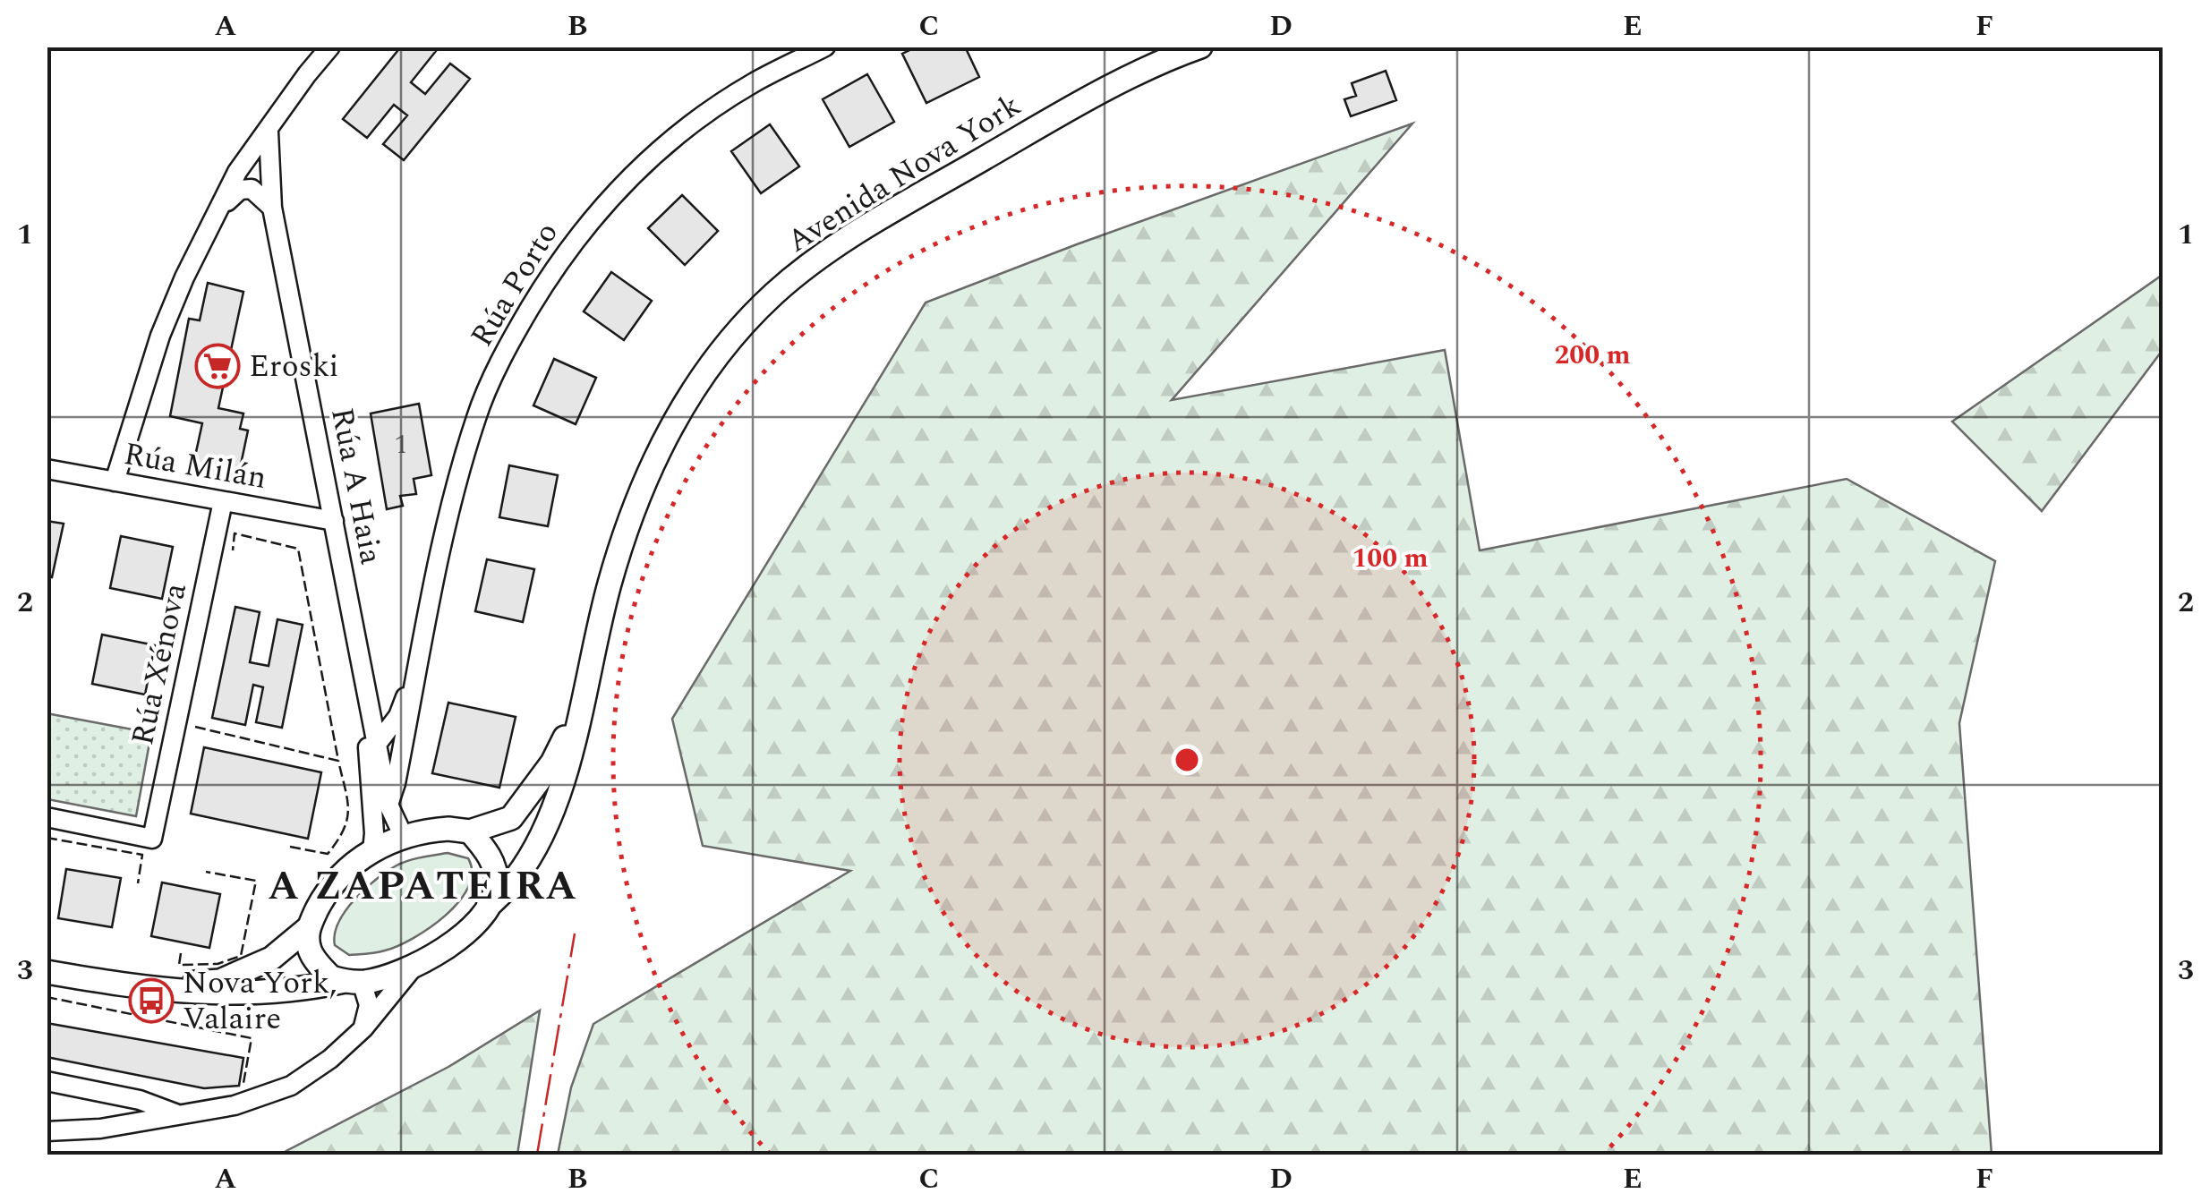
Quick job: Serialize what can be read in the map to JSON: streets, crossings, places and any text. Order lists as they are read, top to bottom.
{
  "streets": {
    "street": [
      "Avenida Nova York",
      "Rúa Porto",
      "Rúa Milán",
      "Rúa A Haia",
      "Rúa Xénova"
    ]
  },
  "crossings": [
    ["Avenida Nova York", "Rúa A Haia"],
    ["Rúa Porto", "Rúa A Haia"],
    ["Rúa Milán", "Rúa A Haia"],
    ["Rúa Milán", "Rúa Xénova"]
  ],
  "districts": ["A ZAPATEIRA"],
  "places": {
    "supermarket": ["Eroski"],
    "bus stop": ["Nova York, Valaire"]
  },
  "house_numbers": ["1"],
  "grid": {
    "columns": [
      "A",
      "B",
      "C",
      "D",
      "E",
      "F"
    ],
    "rows": ["1", "2", "3"]
  },
  "rings": ["200 m", "100 m"]
}
